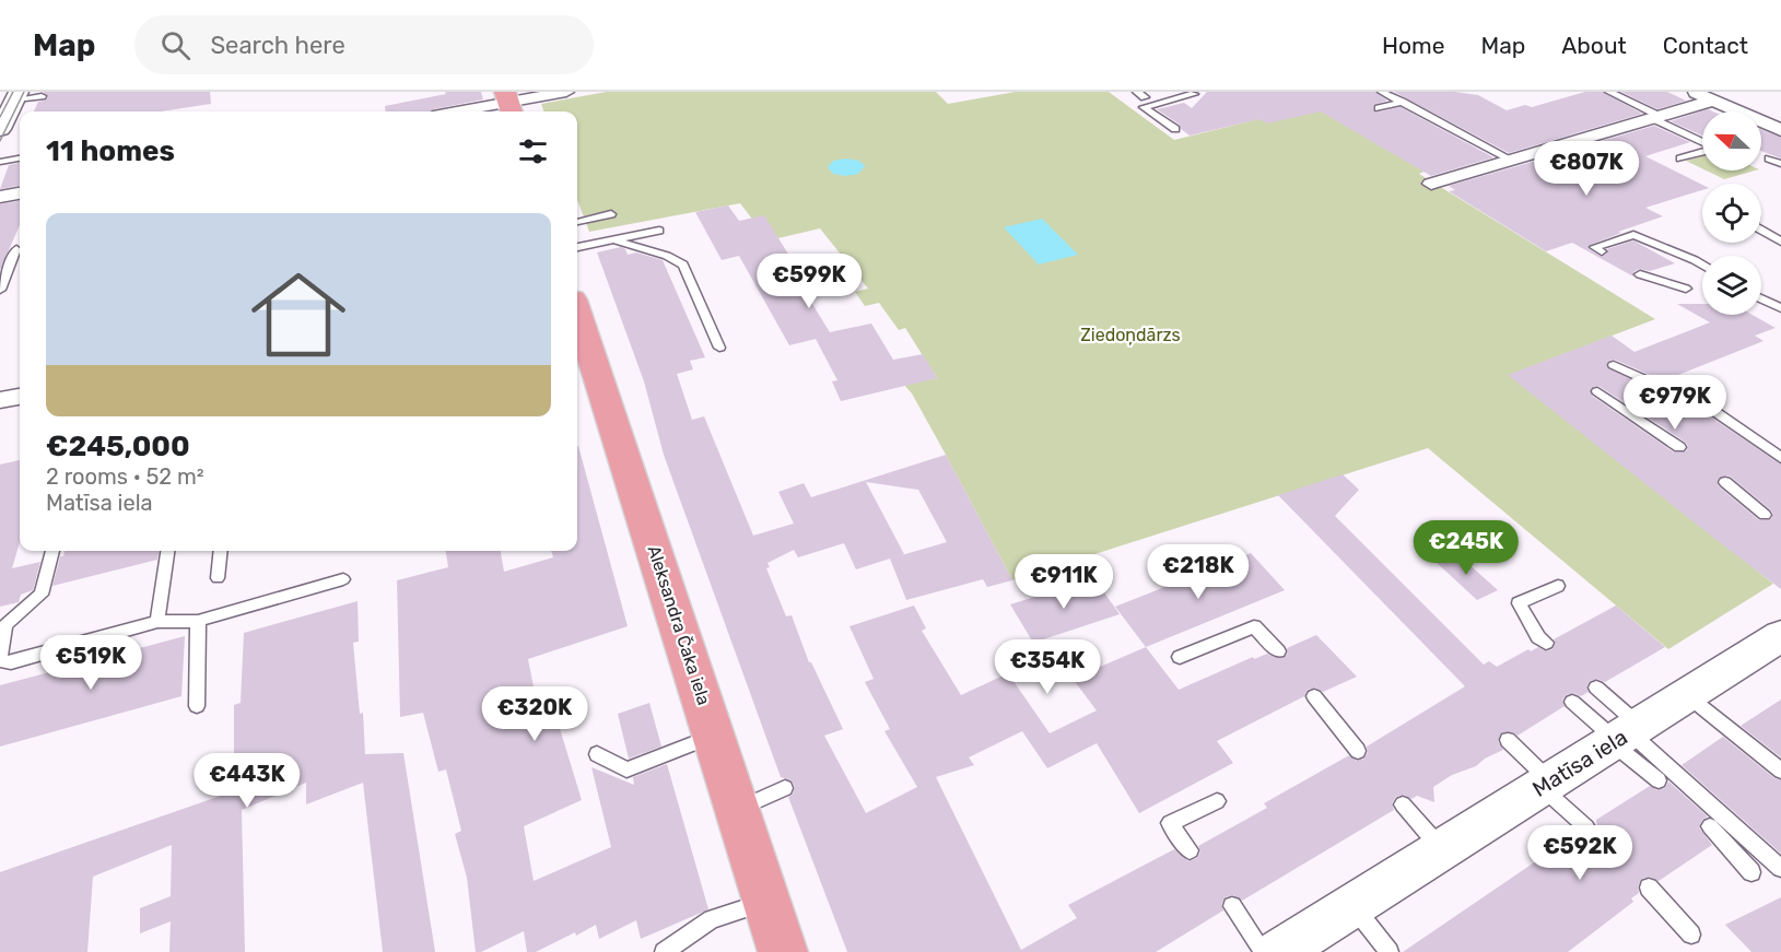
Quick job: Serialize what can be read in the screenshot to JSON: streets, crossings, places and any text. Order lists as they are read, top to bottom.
{
  "streets": {
    "main road": ["Aleksandra Čaka iela"],
    "street": ["Matīsa iela"]
  },
  "parks": ["Ziedoņdārzs"],
  "north": "left",
  "page": {
    "header": "Map",
    "search": "Search here",
    "nav": [
      "Home",
      "Map",
      "About",
      "Contact"
    ],
    "heading": "11 homes",
    "price": [
      "€807K",
      "€599K",
      "€979K",
      "€245K",
      "€218K",
      "€911K",
      "€519K",
      "€354K",
      "€320K",
      "€443K",
      "€592K"
    ],
    "list": [
      {
        "name": "€245,000",
        "note": "2 rooms · 52 m² · Matīsa iela"
      }
    ]
  }
}
